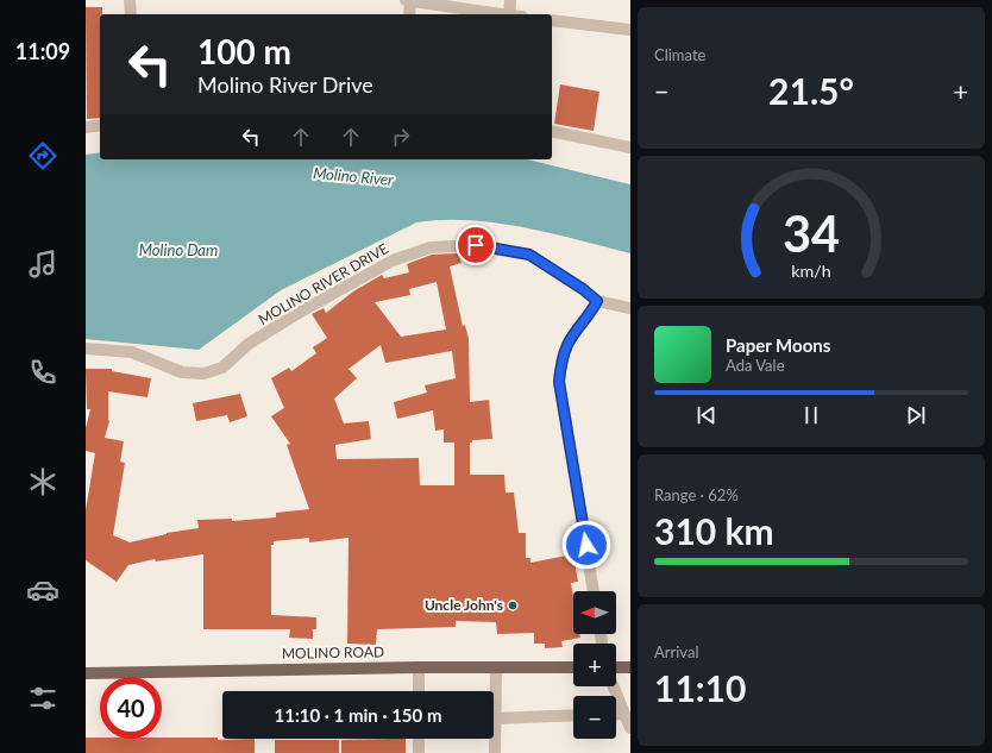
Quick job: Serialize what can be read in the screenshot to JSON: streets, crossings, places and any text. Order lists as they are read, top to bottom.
{
  "streets": {
    "main road": ["MOLINO ROAD"],
    "street": ["MOLINO RIVER DRIVE"]
  },
  "water": ["Molino River", "Molino Dam"],
  "places": ["Uncle John's"],
  "north": "left",
  "page": {
    "tabs": "11:09",
    "tile": [
      "Climate",
      ["Range · 62%", "310 km"],
      ["Arrival", "11:10"]
    ],
    "turn": ["100 m", "Molino River Drive"],
    "heat": ["−", "21.5°", "+"],
    "song": ["Paper Moons", "Ada Vale"],
    "map_buttons": ["+", "−"],
    "limit": "40",
    "trip": "11:10 · 1 min · 150 m",
    "gauge": ["34", "km/h"]
  }
}
